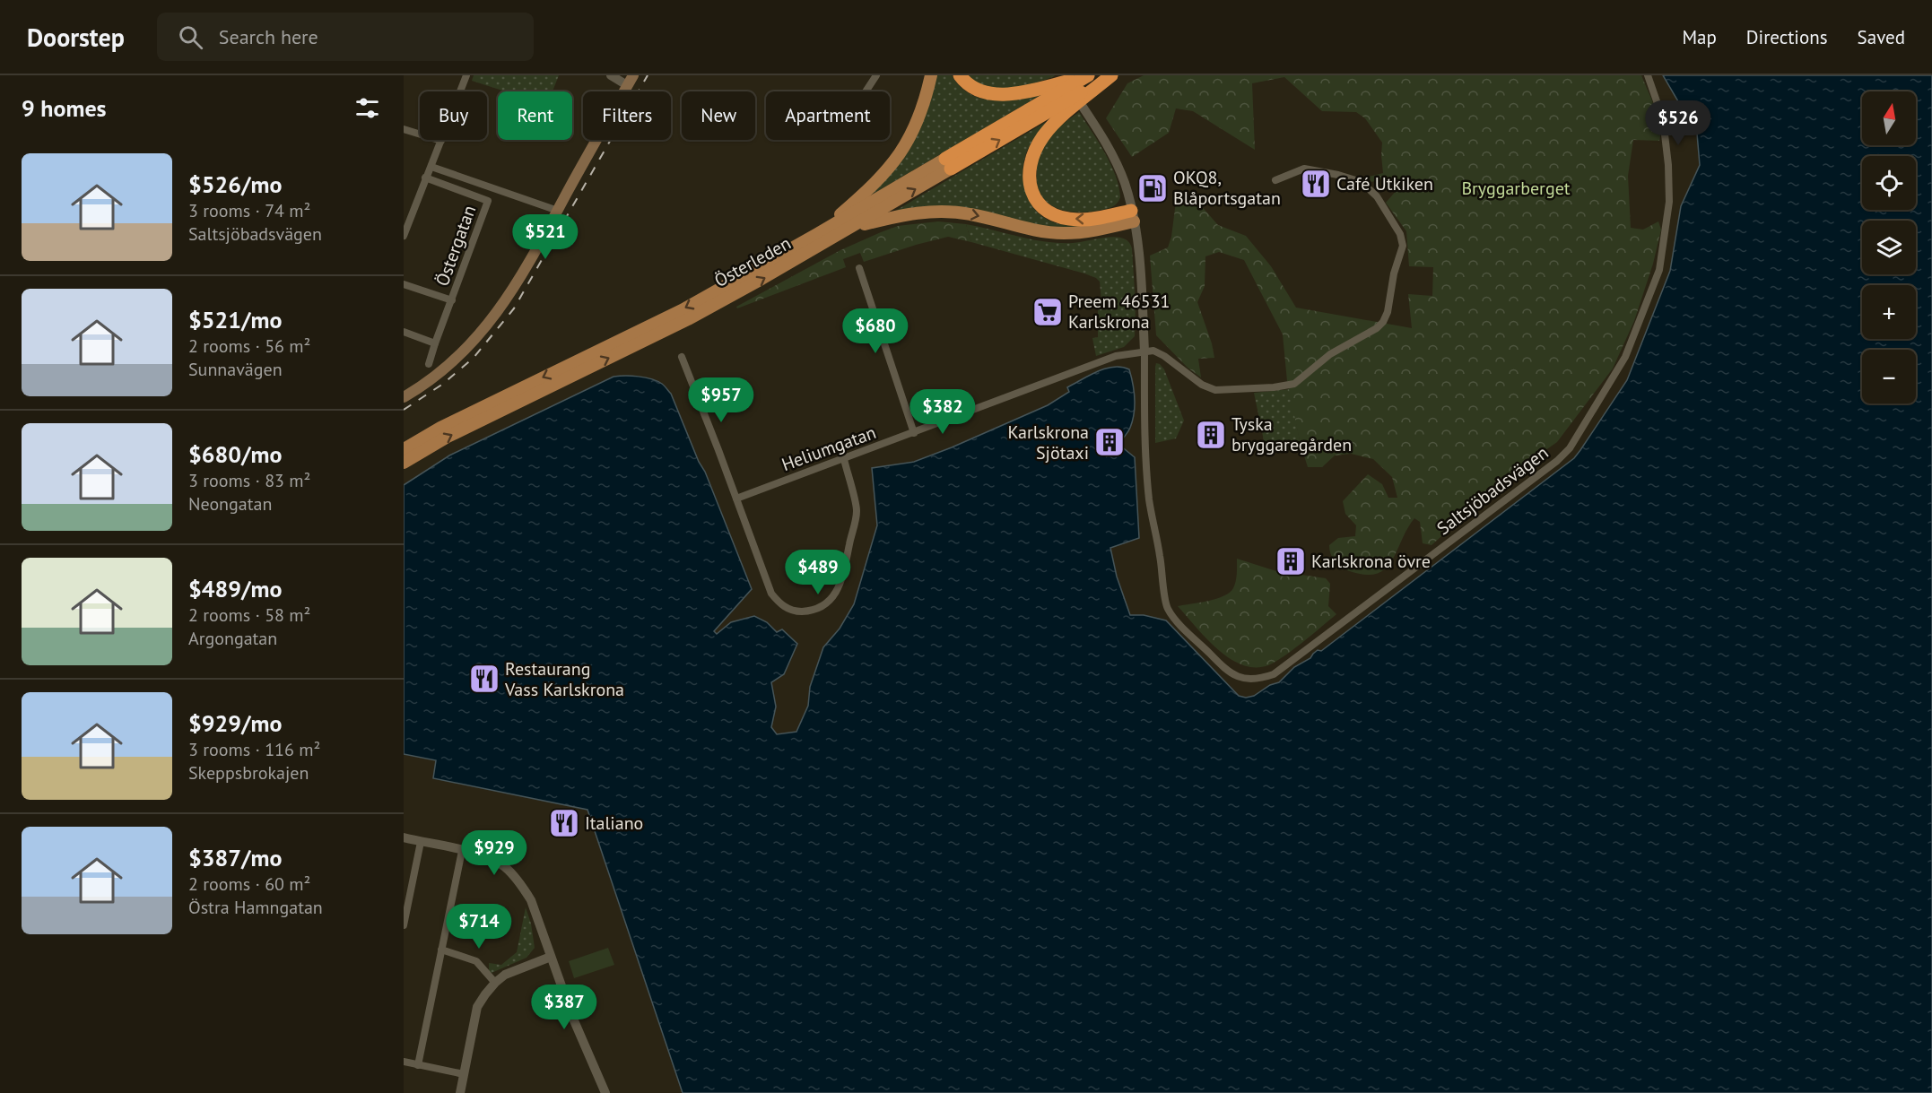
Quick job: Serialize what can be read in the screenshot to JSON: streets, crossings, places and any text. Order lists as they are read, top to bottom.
{
  "streets": {
    "highway": ["Österleden"],
    "street": ["Östergatan", "Heliumgatan", "Saltsjöbadsvägen"]
  },
  "crossings": [
    ["Heliumgatan", "Saltsjöbadsvägen"]
  ],
  "parks": ["Bryggarberget"],
  "places": {
    "restaurant": ["Café Utkiken", "Restaurang Vass Karlskrona", "Italiano"],
    "fuel station": ["OKQ8, Blåportsgatan"],
    "supermarket": ["Preem 46531 Karlskrona"],
    "building": ["Tyska bryggaregården", "Karlskrona Sjötaxi", "Karlskrona övre"]
  },
  "north": "top",
  "page": {
    "header": "Doorstep",
    "search": "Search here",
    "nav": ["Map", "Directions", "Saved"],
    "heading": "9 homes",
    "map_buttons": ["+", "−"],
    "chip": [
      "Buy",
      "Rent",
      "Filters",
      "New",
      "Apartment"
    ],
    "price": [
      "$526",
      "$521",
      "$680",
      "$957",
      "$382",
      "$489",
      "$929",
      "$714",
      "$387"
    ],
    "list": [
      {
        "name": "$526/mo",
        "note": "3 rooms · 74 m² · Saltsjöbadsvägen"
      },
      {
        "name": "$521/mo",
        "note": "2 rooms · 56 m² · Sunnavägen"
      },
      {
        "name": "$680/mo",
        "note": "3 rooms · 83 m² · Neongatan"
      },
      {
        "name": "$489/mo",
        "note": "2 rooms · 58 m² · Argongatan"
      },
      {
        "name": "$929/mo",
        "note": "3 rooms · 116 m² · Skeppsbrokajen"
      },
      {
        "name": "$387/mo",
        "note": "2 rooms · 60 m² · Östra Hamngatan"
      }
    ]
  }
}
